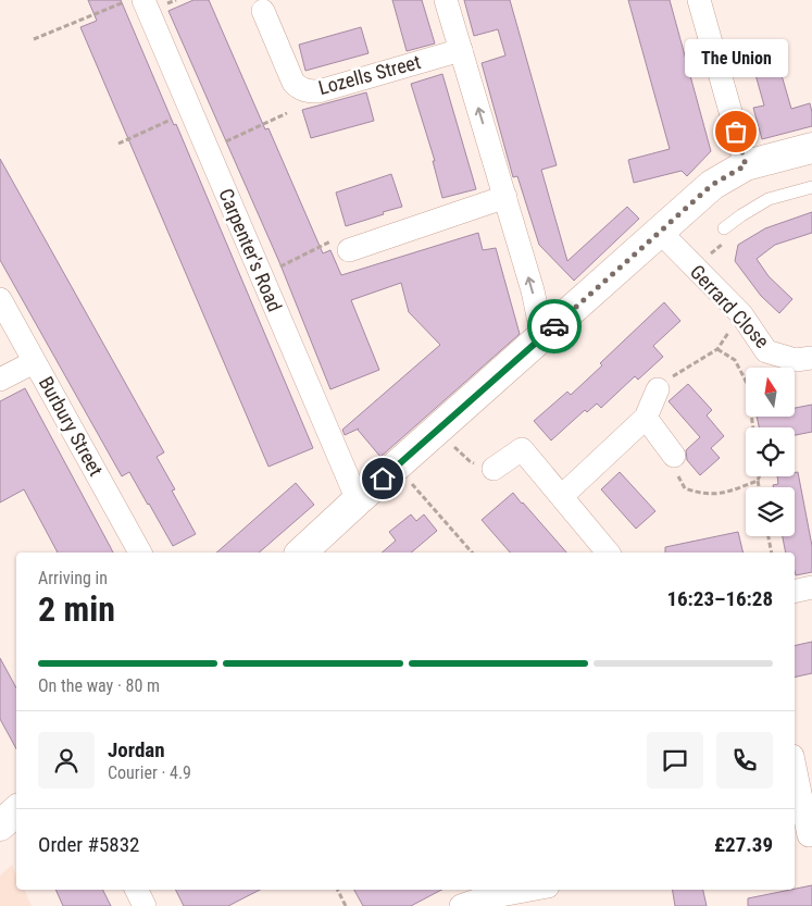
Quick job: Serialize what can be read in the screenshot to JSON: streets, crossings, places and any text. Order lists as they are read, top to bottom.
{
  "streets": {
    "street": [
      "Lozells Street",
      "Carpenter's Road",
      "Gerrard Close",
      "Burbury Street"
    ]
  },
  "places": ["The Union"],
  "north": "top",
  "page": {
    "bubble": "The Union",
    "heading": ["2 min", "Arriving in", "16:23–16:28"],
    "panel": [
      "Jordan",
      "Courier · 4.9",
      "Order #5832",
      "£27.39"
    ],
    "bar": "On the way · 80 m"
  }
}
